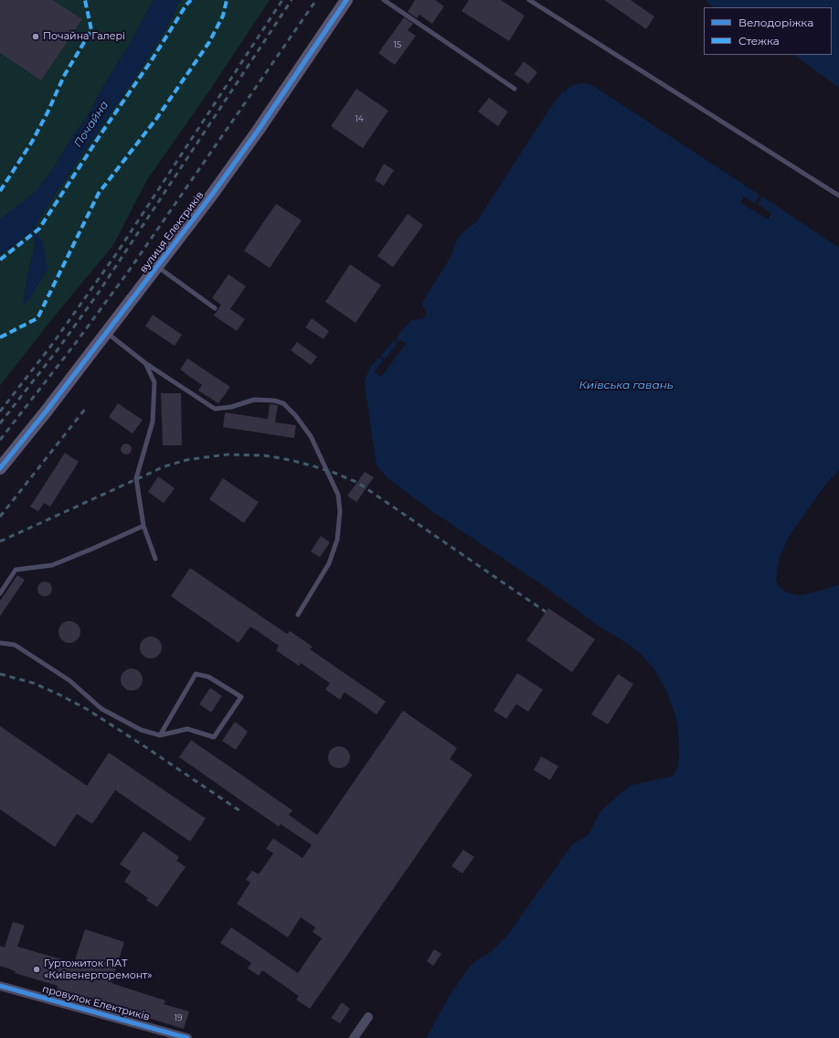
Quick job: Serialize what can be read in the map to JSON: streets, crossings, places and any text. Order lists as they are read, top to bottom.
{
  "streets": {
    "street": ["вулиця Електриків", "провулок Електриків"]
  },
  "water": ["Почайна", "Київська гавань"],
  "places": ["Почайна Галері", "Гуртожиток ПАТ «Київенергоремонт»"],
  "house_numbers": ["15", "14", "19"],
  "legend": ["Велодоріжка", "Стежка"]
}
